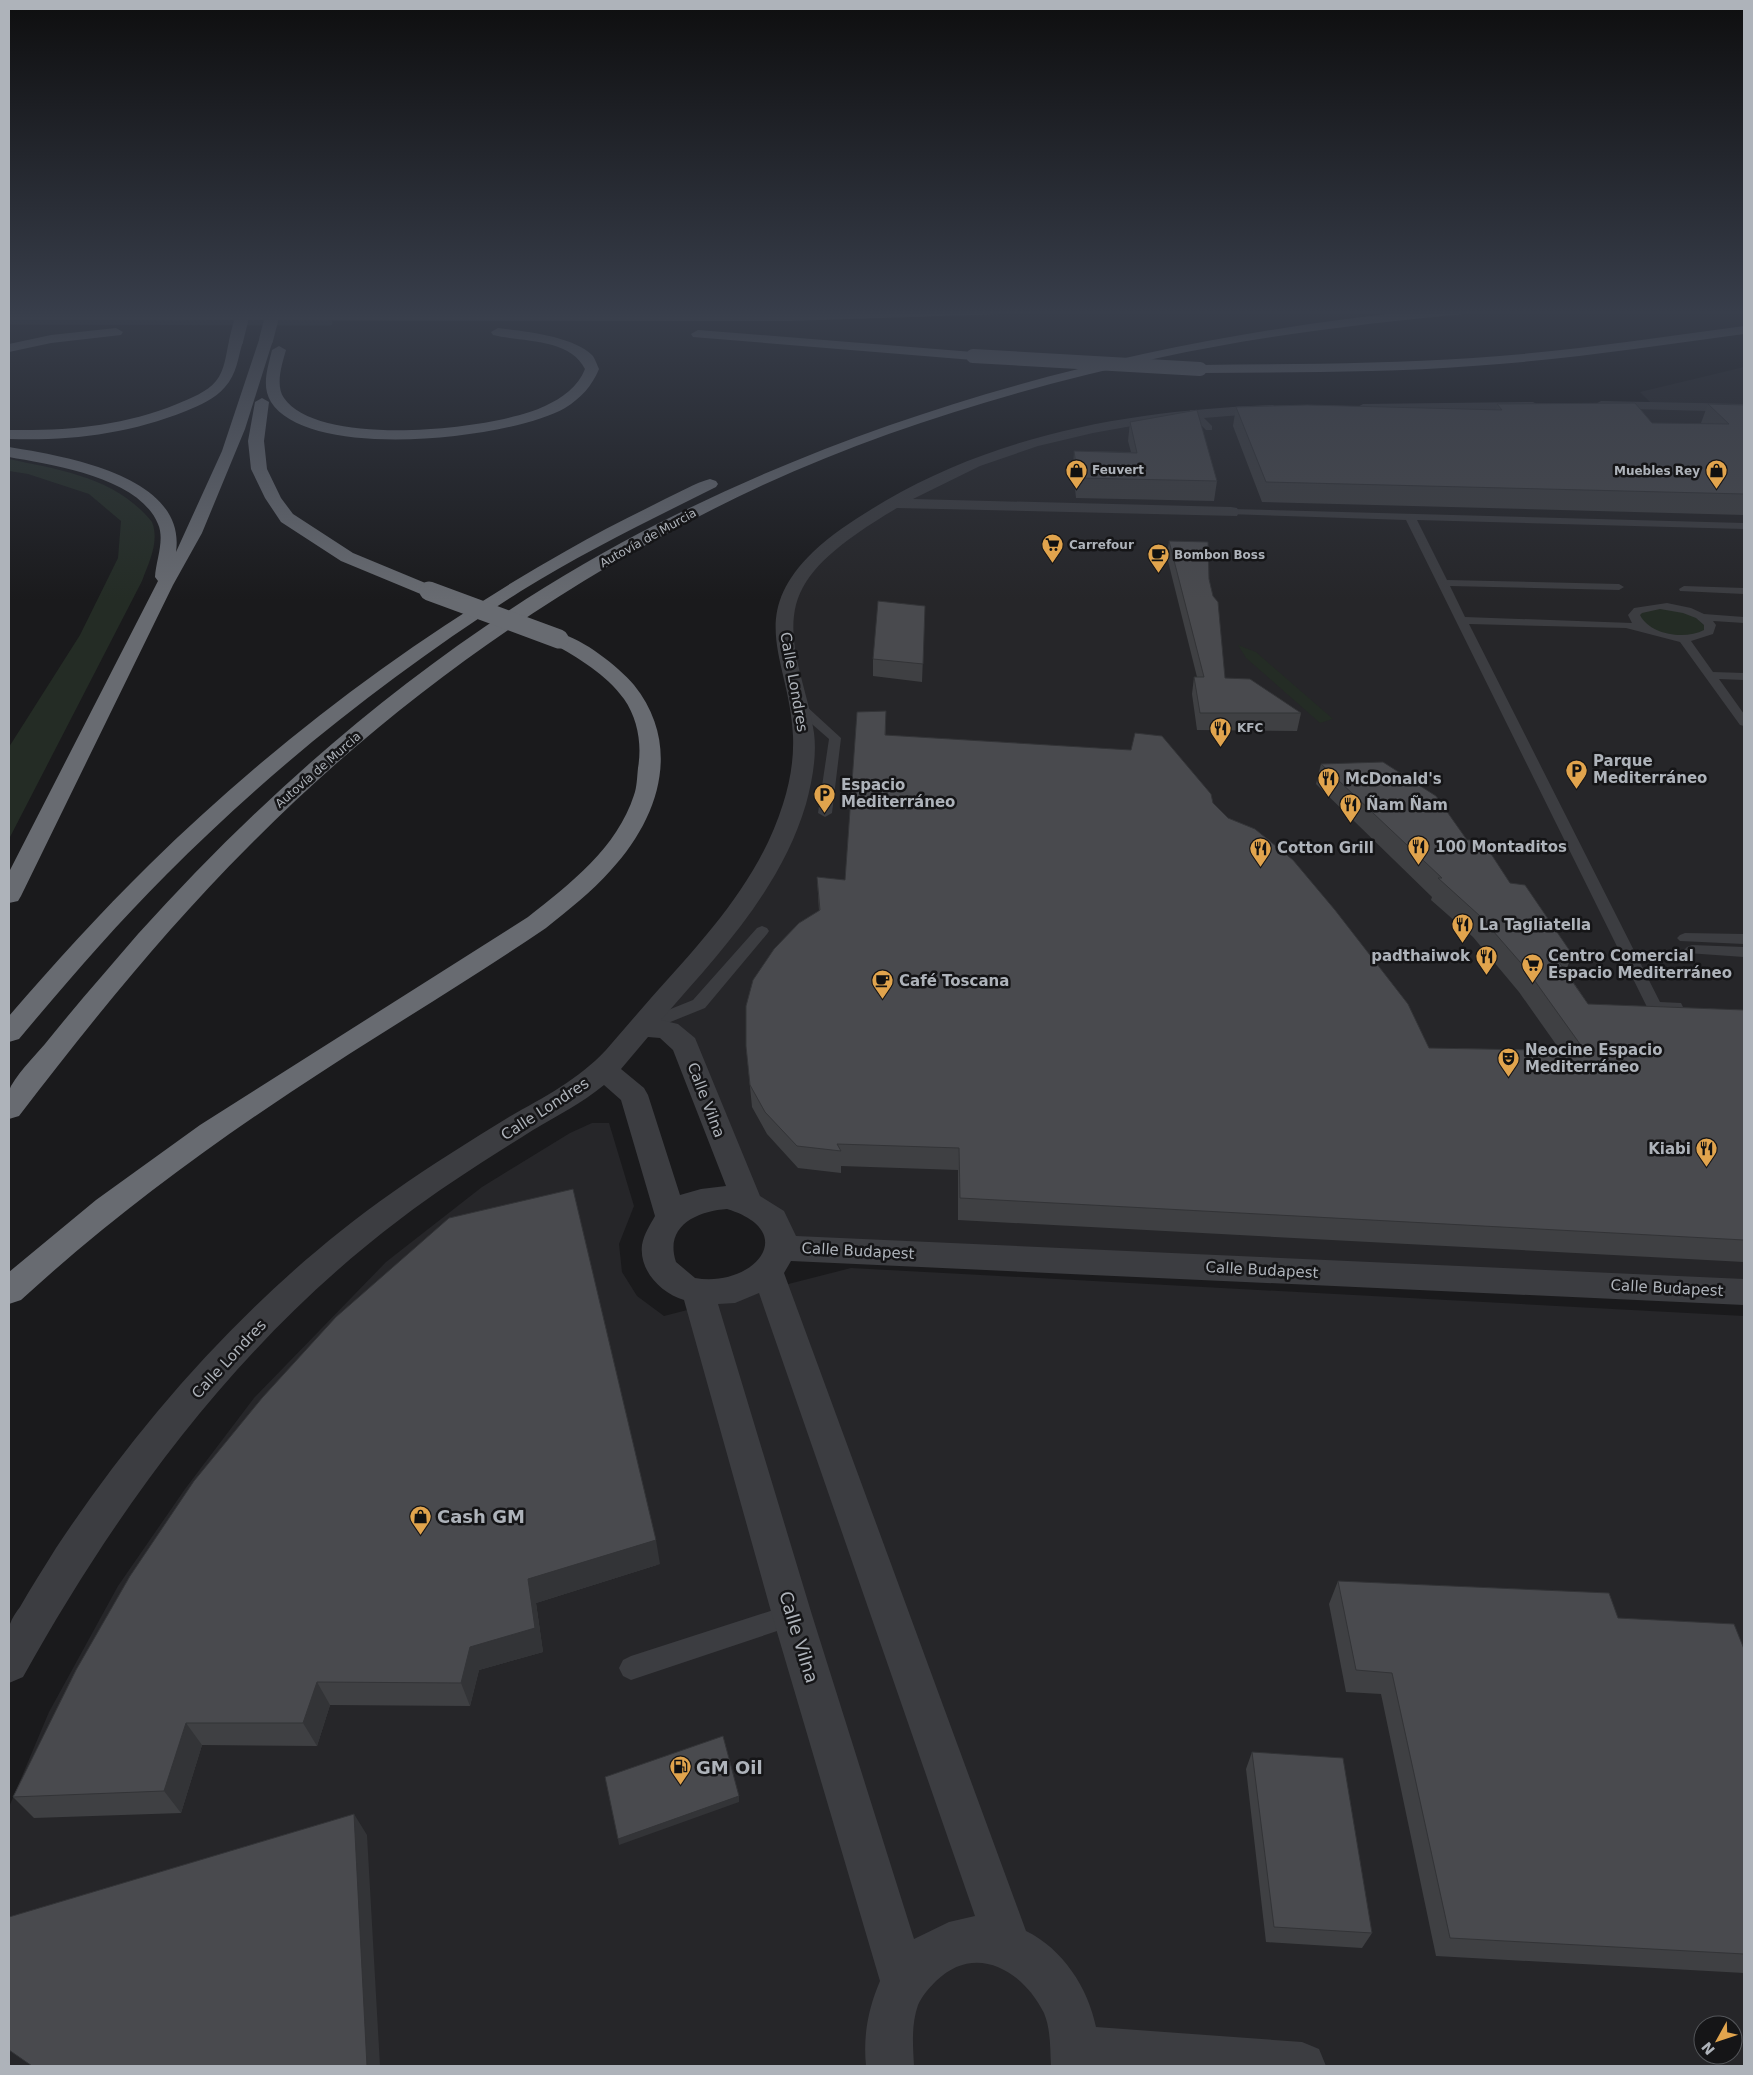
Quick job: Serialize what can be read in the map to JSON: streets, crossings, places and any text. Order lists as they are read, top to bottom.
{
  "streets": {
    "highway": ["Autovía de Murcia"],
    "street": ["Calle Londres", "Calle Vilna", "Calle Budapest"]
  },
  "crossings": [
    ["Calle Londres", "Calle Vilna"],
    ["Calle Vilna", "Calle Budapest"]
  ],
  "places": {
    "shop": ["Feuvert", "Muebles Rey", "Cash GM"],
    "supermarket": ["Carrefour", "Centro Comercial Espacio Mediterráneo"],
    "cafe": ["Bombon Boss", "Café Toscana"],
    "restaurant": [
      "KFC",
      "McDonald's",
      "Ñam Ñam",
      "100 Montaditos",
      "Cotton Grill",
      "La Tagliatella",
      "padthaiwok",
      "Kiabi"
    ],
    "parking": ["Parque Mediterráneo", "Espacio Mediterráneo"],
    "theatre": ["Neocine Espacio Mediterráneo"],
    "fuel station": ["GM Oil"]
  },
  "north": "bottom left"
}
